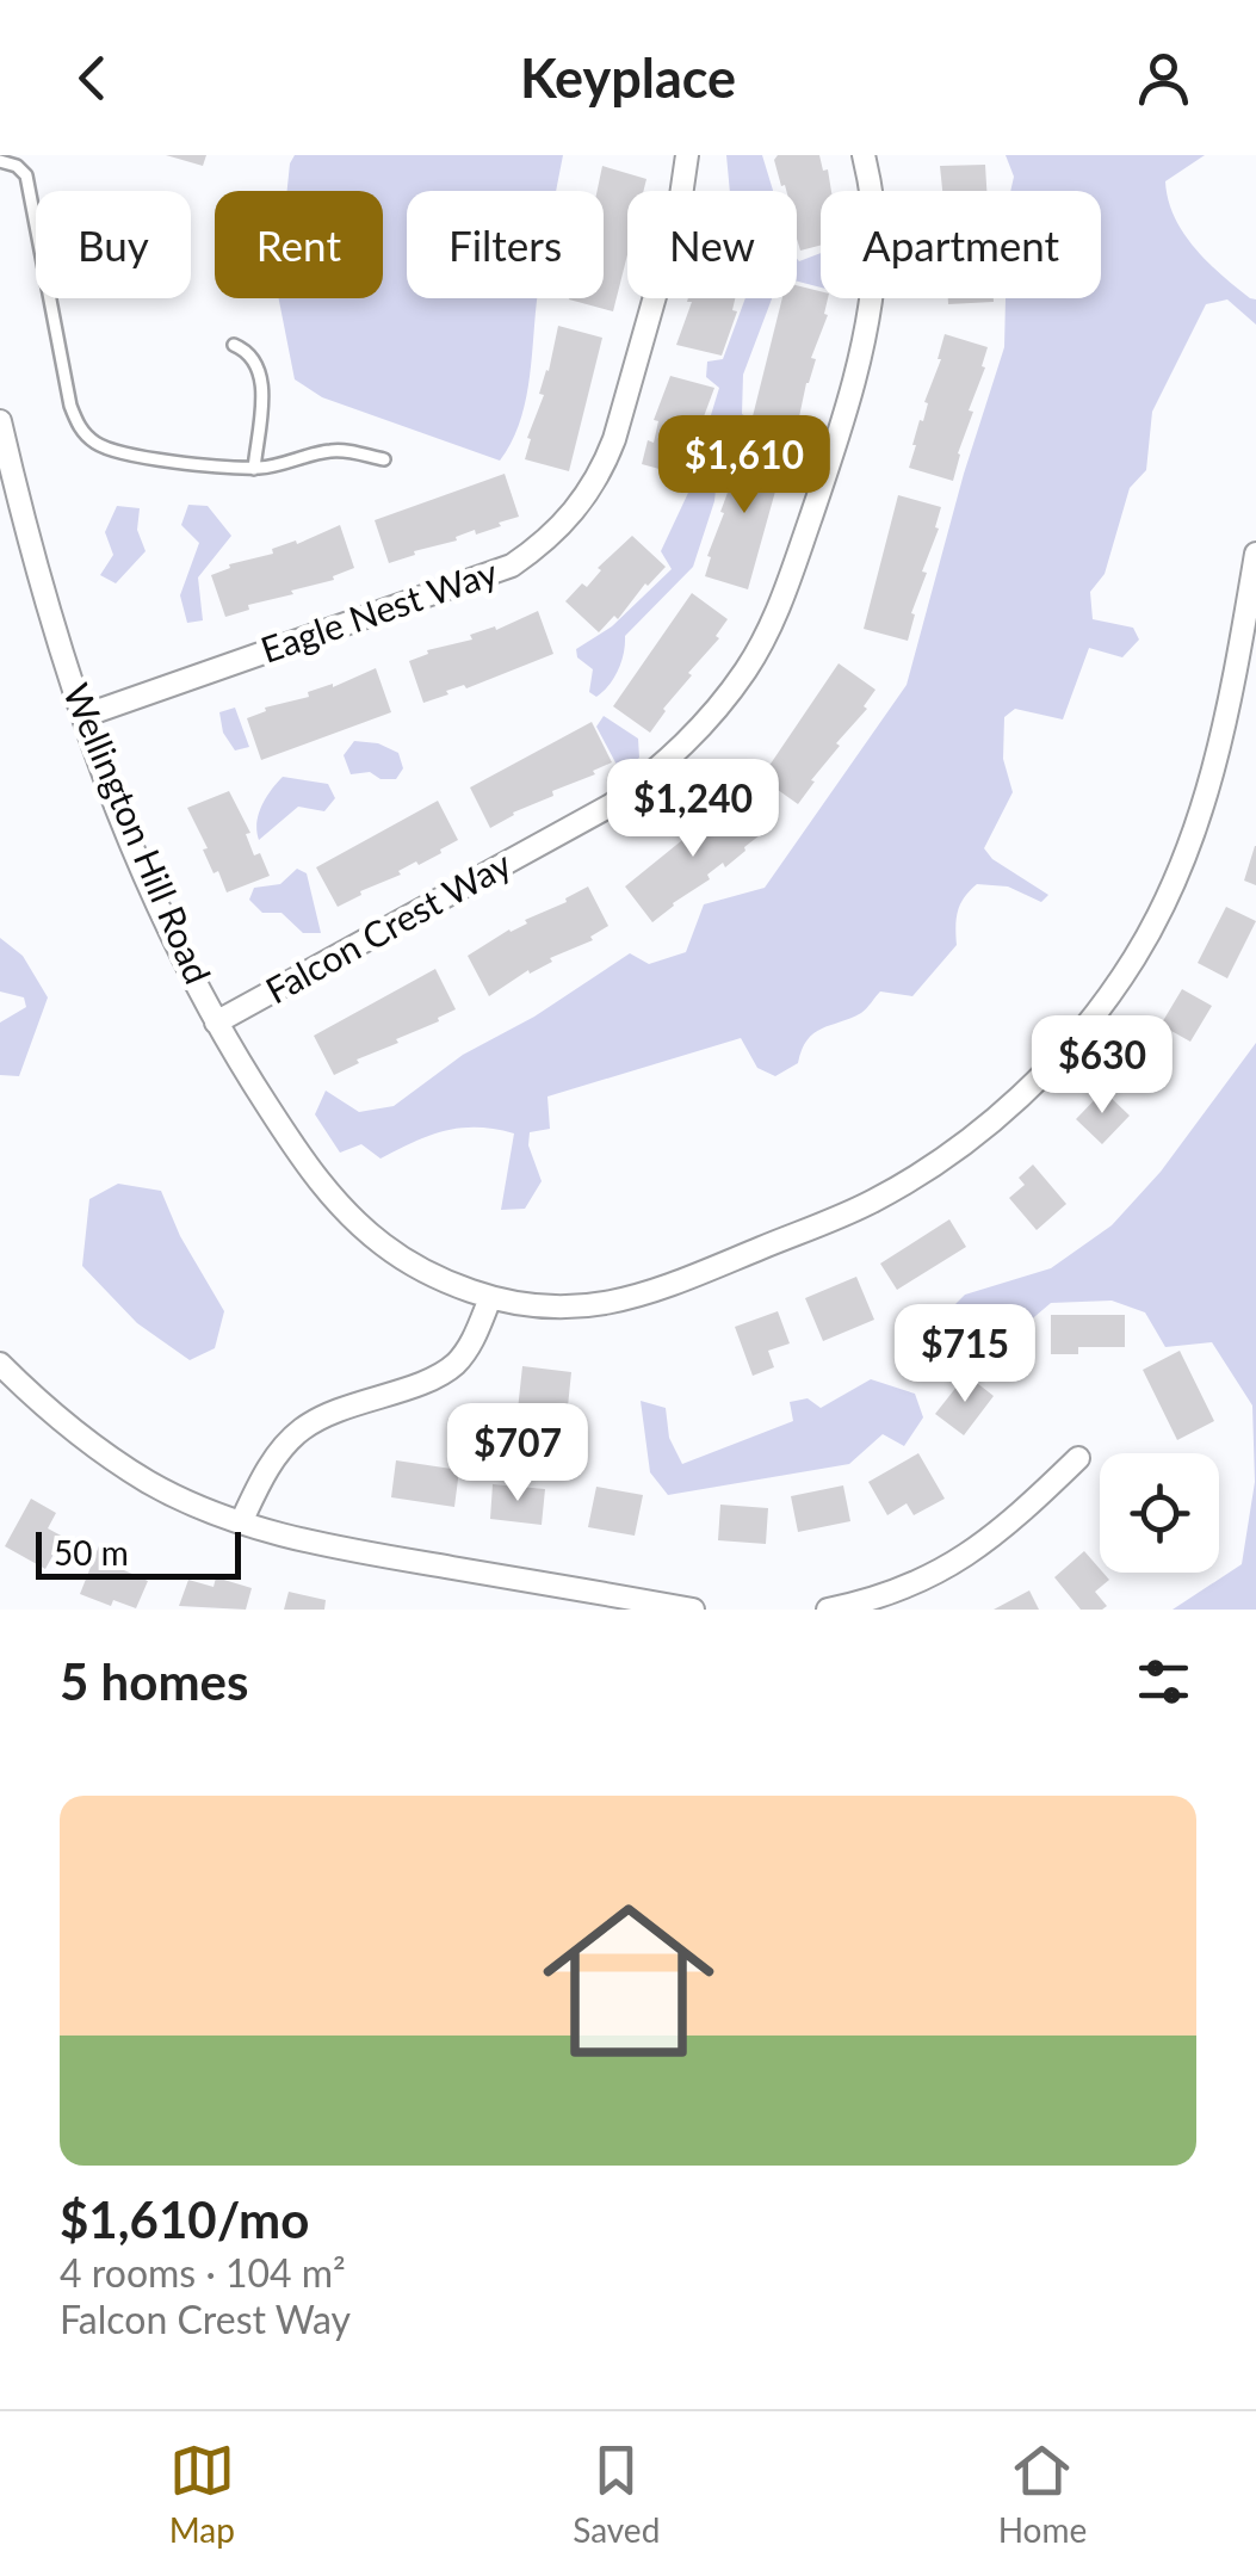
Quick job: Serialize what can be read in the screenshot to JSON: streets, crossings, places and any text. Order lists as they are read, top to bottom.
{
  "streets": {
    "street": ["Eagle Nest Way", "Wellington Hill Road", "Falcon Crest Way"]
  },
  "crossings": [
    ["Eagle Nest Way", "Wellington Hill Road"],
    ["Wellington Hill Road", "Falcon Crest Way"]
  ],
  "scale_bar": "50 m",
  "page": {
    "header": "Keyplace",
    "chip": [
      "Buy",
      "Rent",
      "Filters",
      "New",
      "Apartment"
    ],
    "price": [
      "$1,610",
      "$1,240",
      "$630",
      "$715",
      "$707"
    ],
    "scale": "50 m",
    "heading": "5 homes",
    "list": [
      {
        "name": "$1,610/mo",
        "note": "4 rooms · 104 m² · Falcon Crest Way"
      }
    ],
    "tabs": ["Map", "Saved", "Home"]
  }
}
